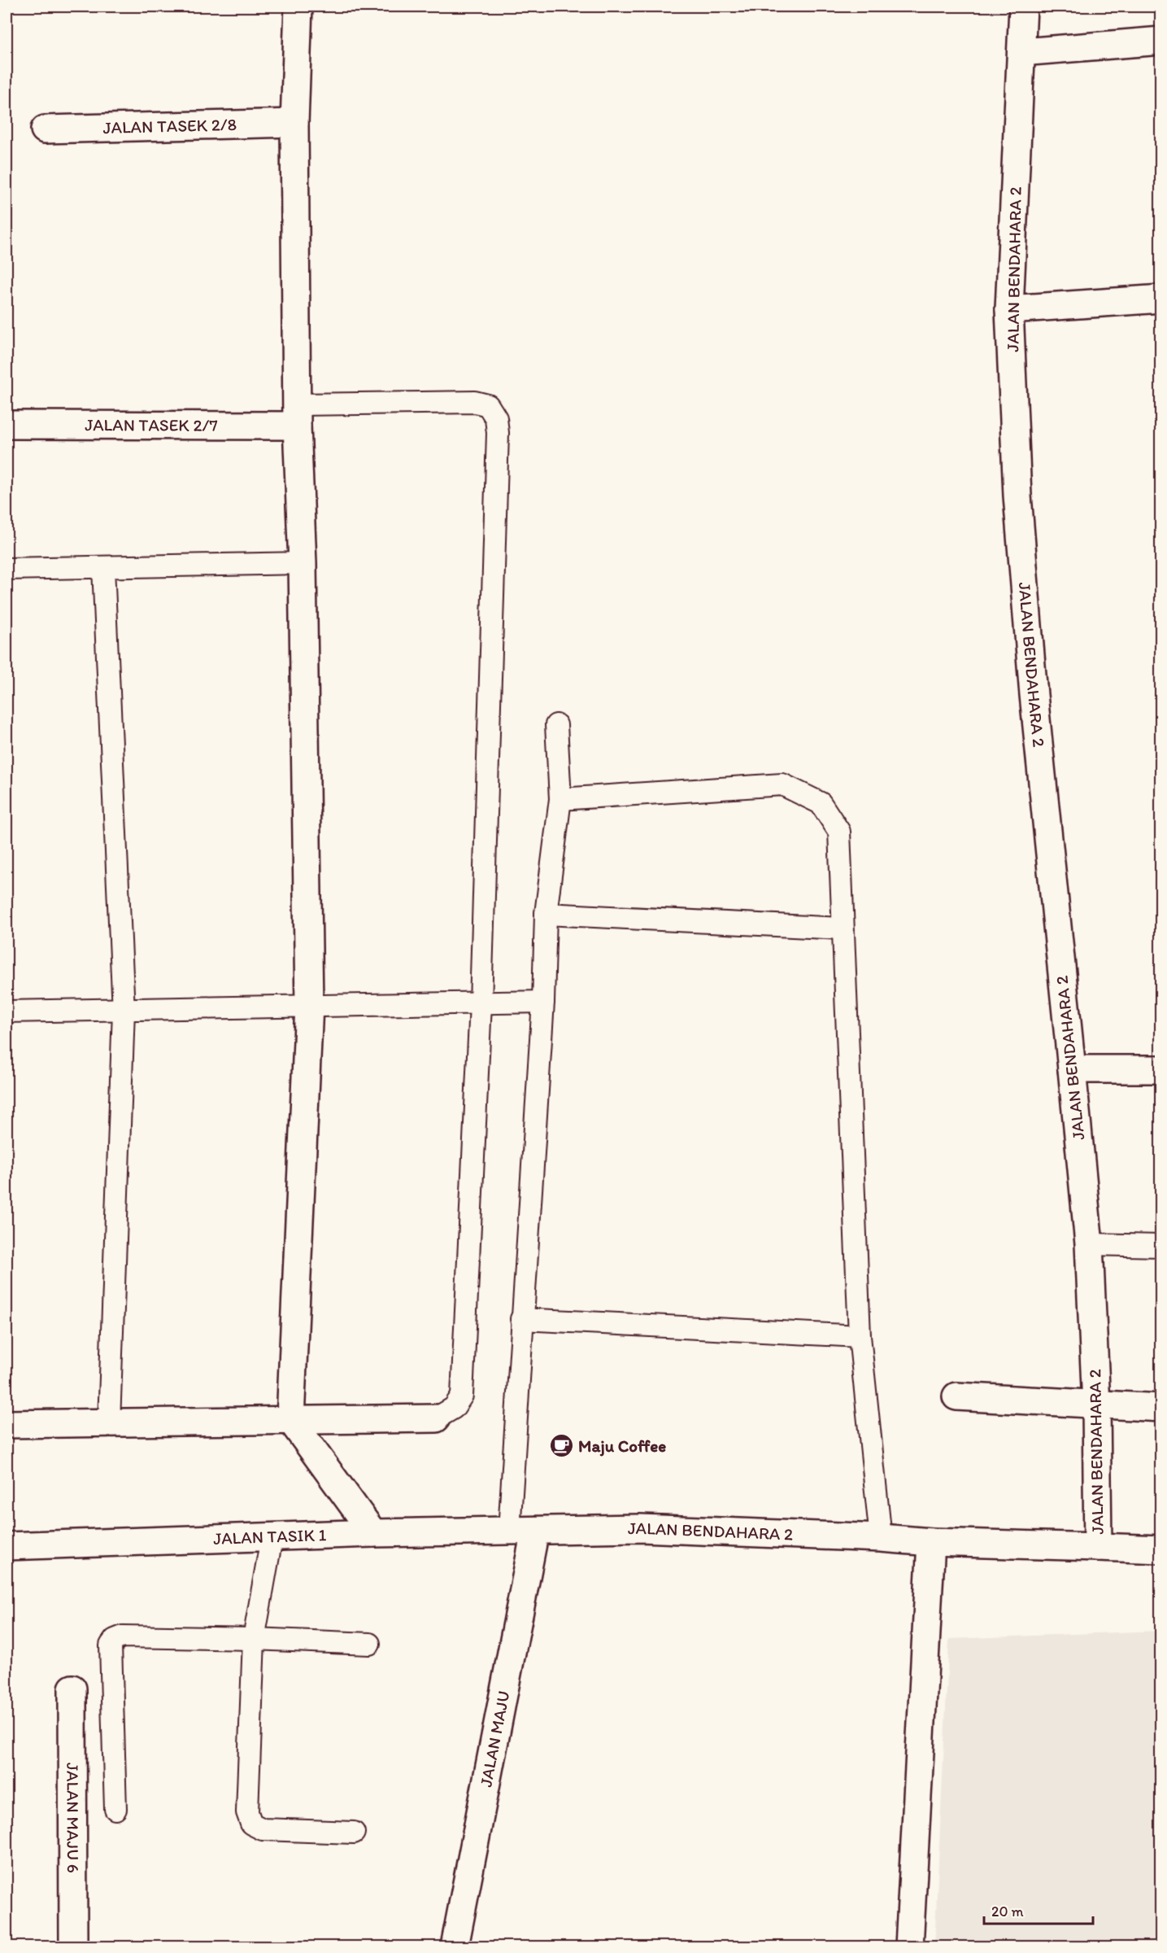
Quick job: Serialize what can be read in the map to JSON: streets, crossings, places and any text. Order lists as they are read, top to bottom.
{
  "streets": {
    "street": [
      "JALAN TASEK 2/8",
      "JALAN BENDAHARA 2",
      "JALAN TASEK 2/7",
      "JALAN TASIK 1",
      "JALAN MAJU",
      "JALAN MAJU 6"
    ]
  },
  "crossings": [
    ["JALAN BENDAHARA 2", "JALAN TASIK 1"],
    ["JALAN BENDAHARA 2", "JALAN MAJU"],
    ["JALAN TASIK 1", "JALAN MAJU"]
  ],
  "places": {
    "cafe": ["Maju Coffee"]
  },
  "scale_bar": "20 m"
}
